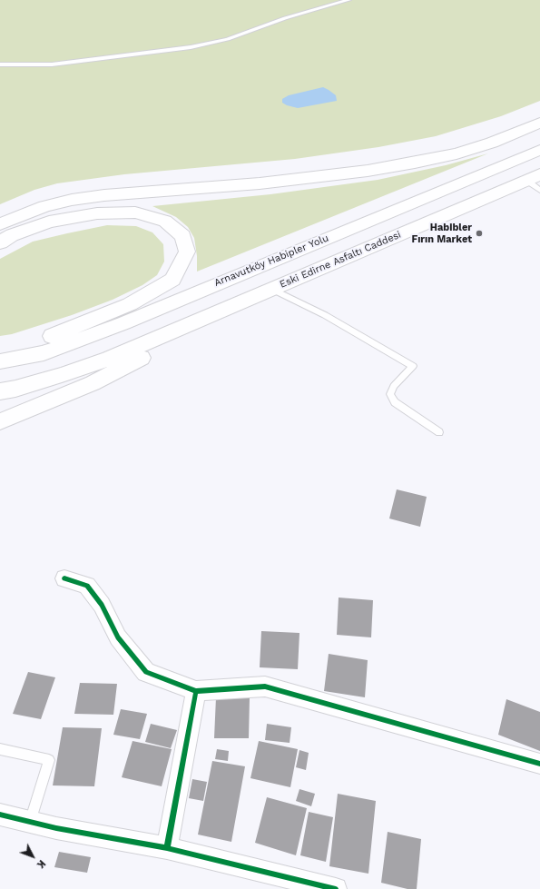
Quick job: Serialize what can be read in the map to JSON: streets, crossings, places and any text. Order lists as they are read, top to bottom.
{
  "streets": {
    "highway": ["Eski Edirne Asfaltı Caddesi", "Arnavutköy Habipler Yolu"]
  },
  "places": ["Habibler Fırın Market"],
  "north": "bottom right"
}
